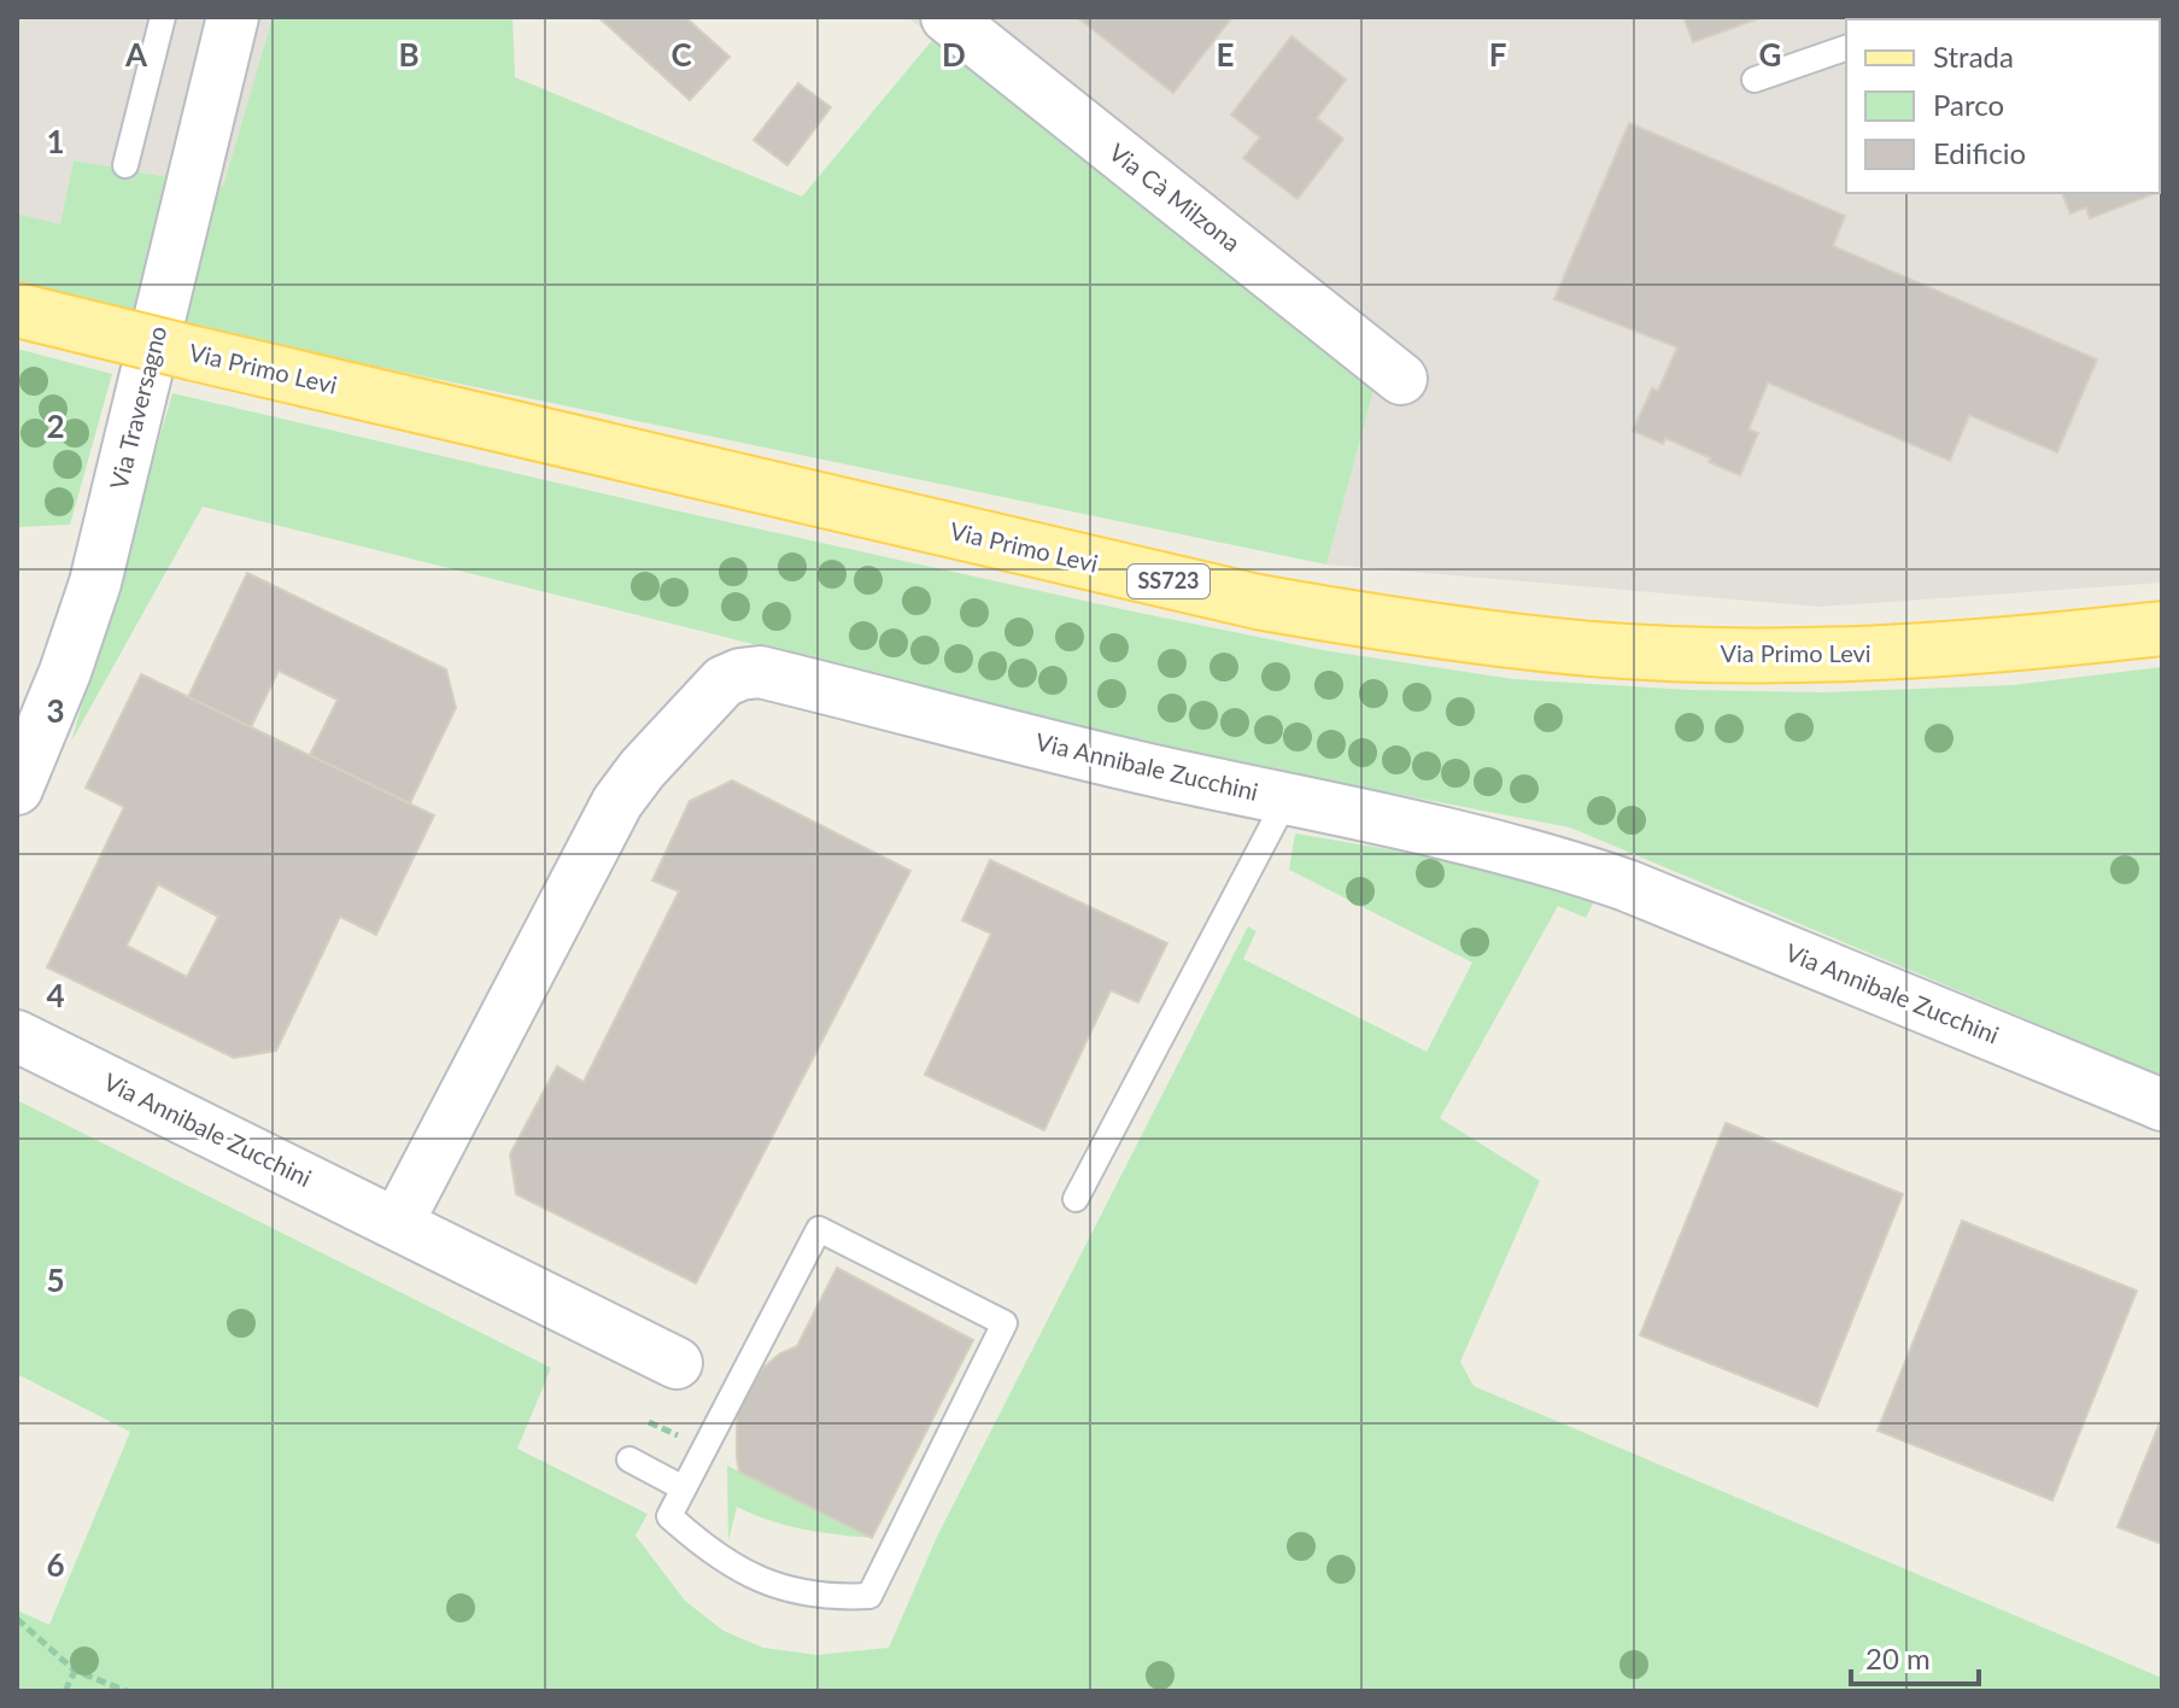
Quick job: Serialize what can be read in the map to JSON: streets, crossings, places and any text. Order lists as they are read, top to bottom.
{
  "streets": {
    "main road": ["Via Primo Levi", "SS723"],
    "street": ["Via Cà Milzona", "Via Traversagno", "Via Annibale Zucchini"]
  },
  "legend": ["Strada", "Parco", "Edificio"],
  "scale_bar": "20 m",
  "grid": {
    "columns": [
      "A",
      "B",
      "C",
      "D",
      "E",
      "F",
      "G"
    ],
    "rows": [
      "1",
      "2",
      "3",
      "4",
      "5",
      "6"
    ]
  }
}
